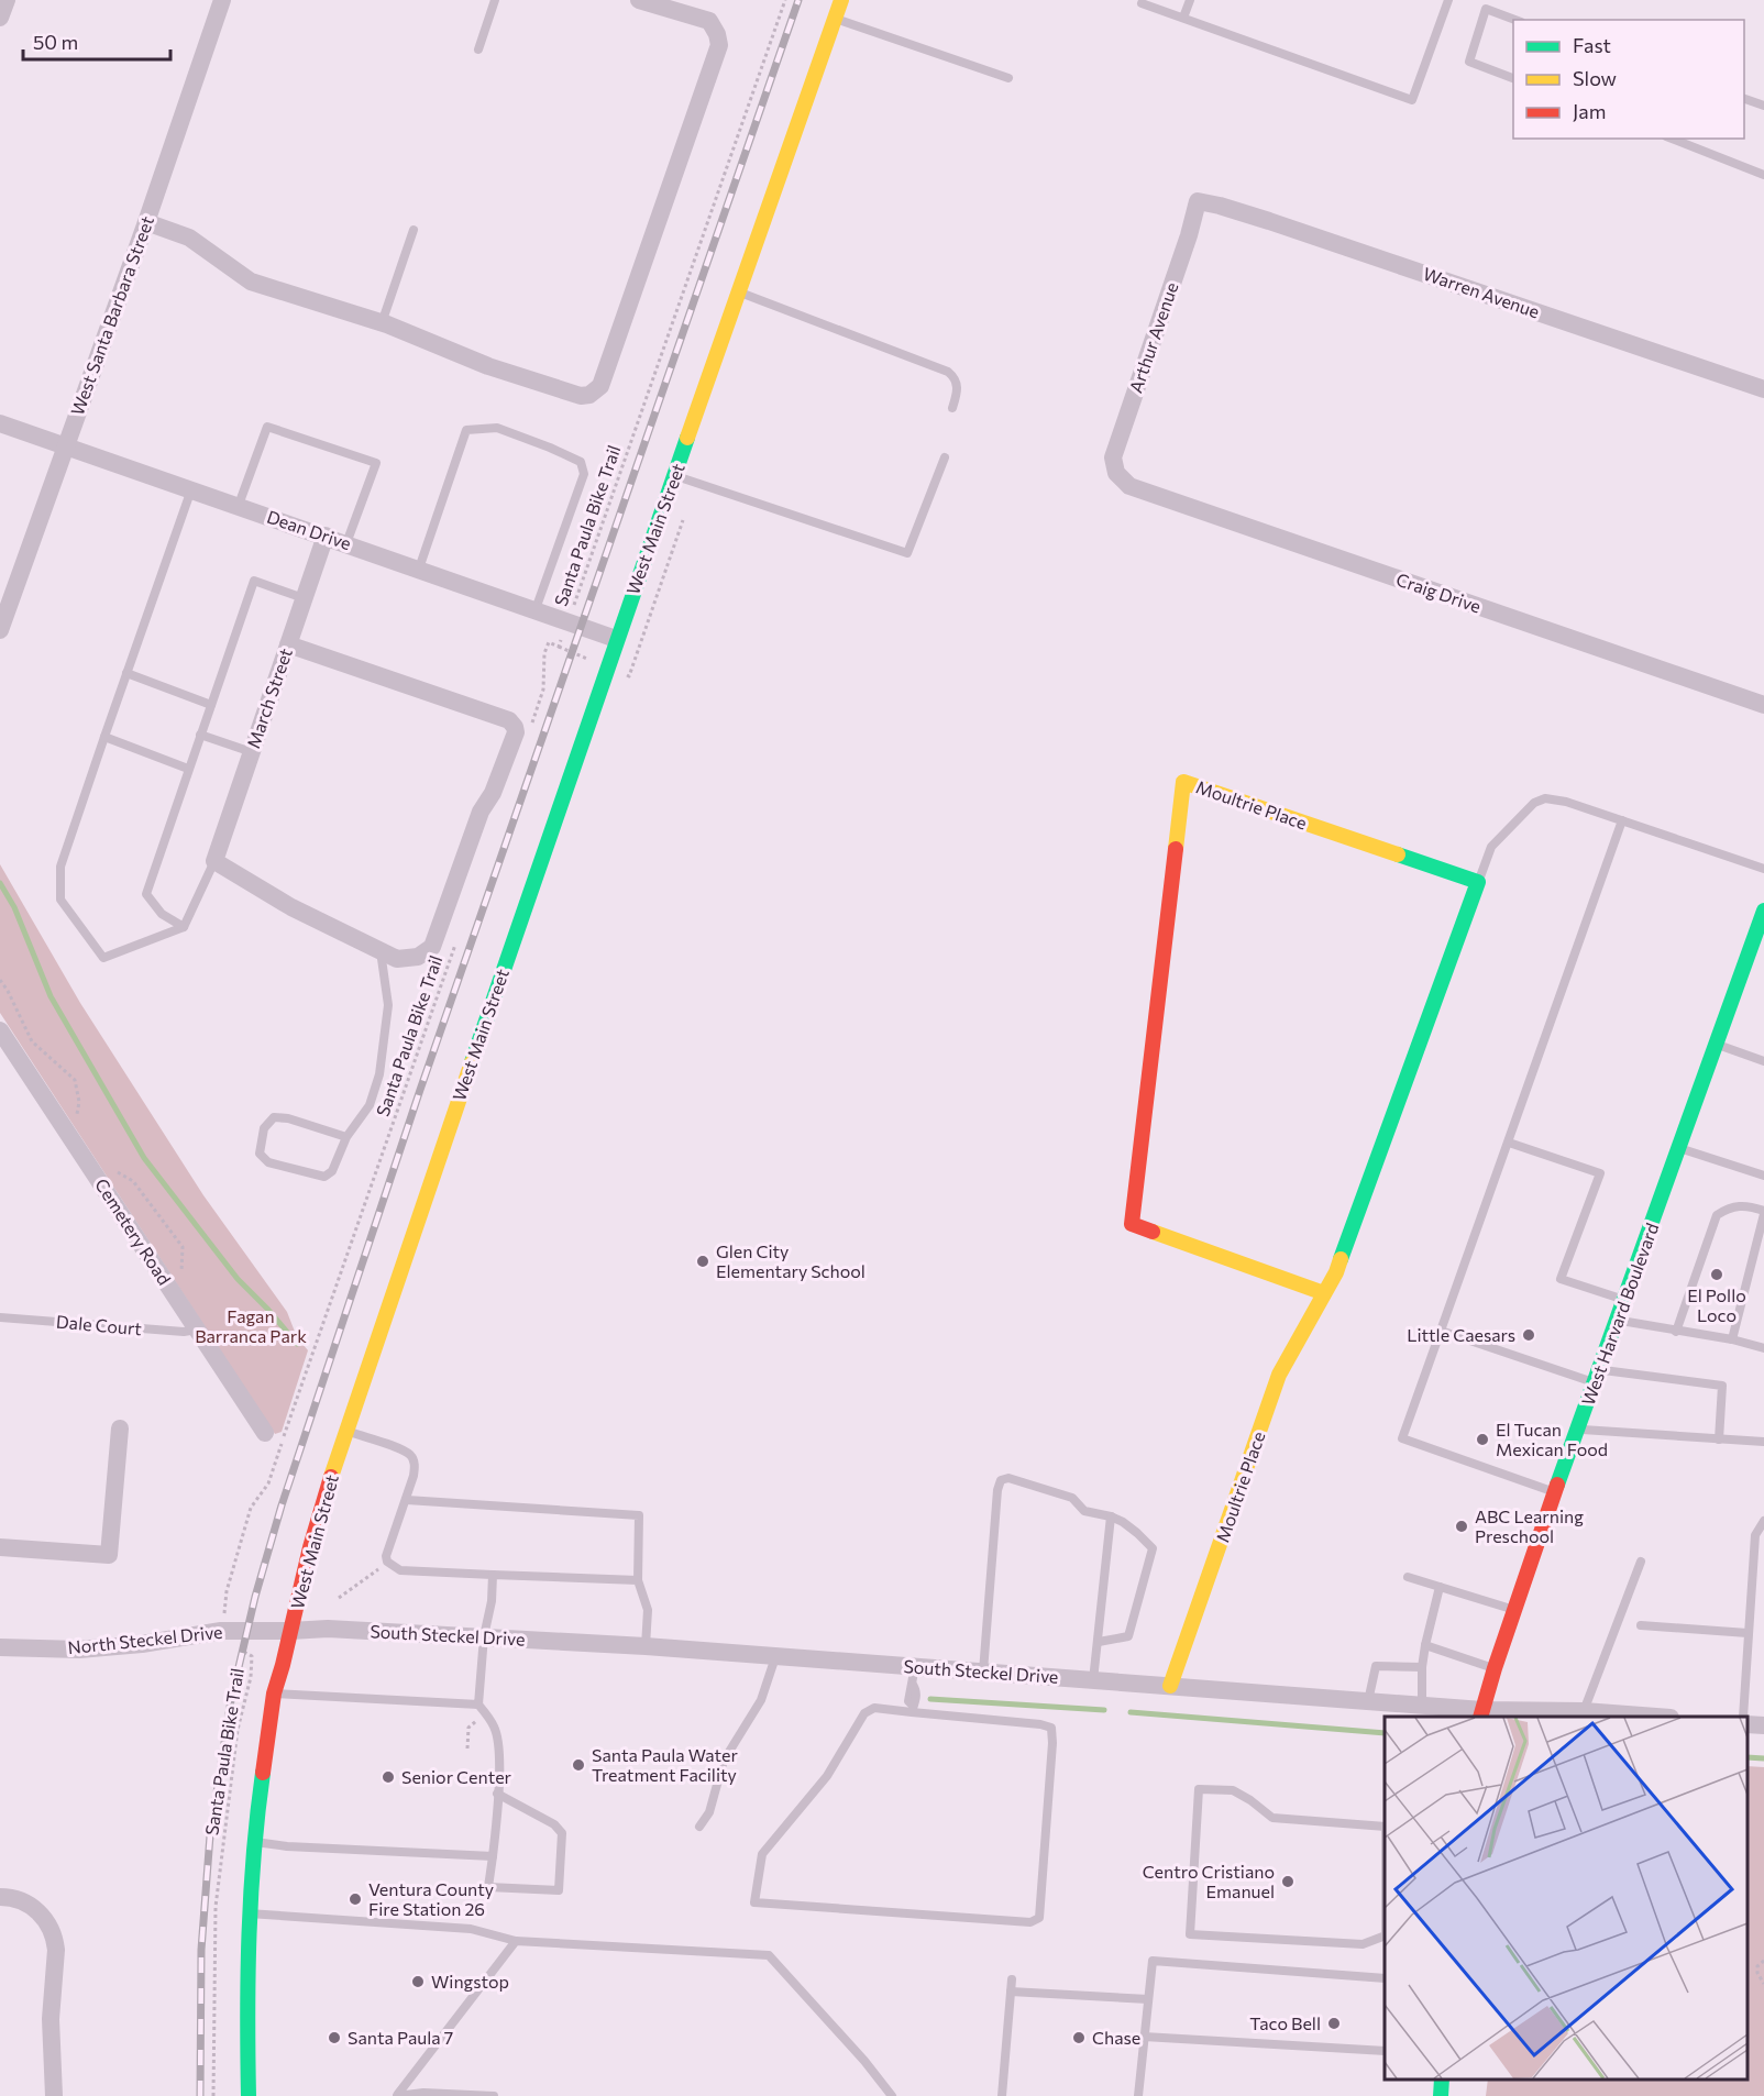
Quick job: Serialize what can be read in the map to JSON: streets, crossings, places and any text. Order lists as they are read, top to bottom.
{
  "streets": {
    "street": [
      "Warren Avenue",
      "West Santa Barbara Street",
      "Arthur Avenue",
      "West Main Street",
      "Dean Drive",
      "Craig Drive",
      "March Street",
      "Moultrie Place",
      "Cemetery Road",
      "West Harvard Boulevard",
      "South Steckel Drive",
      "North Steckel Drive"
    ],
    "lane": ["Dale Court"],
    "path": ["Santa Paula Bike Trail"]
  },
  "crossings": [
    ["Warren Avenue", "Arthur Avenue"],
    ["West Santa Barbara Street", "Dean Drive"],
    ["Arthur Avenue", "Craig Drive"],
    ["Santa Paula Bike Trail", "Dean Drive"],
    ["Santa Paula Bike Trail", "North Steckel Drive"],
    ["West Main Street", "Dean Drive"],
    ["West Main Street", "South Steckel Drive"],
    ["West Main Street", "North Steckel Drive"],
    ["Dean Drive", "March Street"],
    ["Moultrie Place", "South Steckel Drive"],
    ["Cemetery Road", "Dale Court"],
    ["West Harvard Boulevard", "South Steckel Drive"],
    ["South Steckel Drive", "North Steckel Drive"]
  ],
  "parks": ["Fagan Barranca Park"],
  "places": [
    "Glen City Elementary School",
    "El Pollo Loco",
    "Little Caesars",
    "El Tucan Mexican Food",
    "ABC Learning Preschool",
    "Santa Paula Water Treatment Facility",
    "Senior Center",
    "Centro Cristiano Emanuel",
    "Ventura County Fire Station 26",
    "Wingstop",
    "Taco Bell",
    "Santa Paula 7",
    "Chase"
  ],
  "legend": ["Fast", "Slow", "Jam"],
  "scale_bar": "50 m"
}
